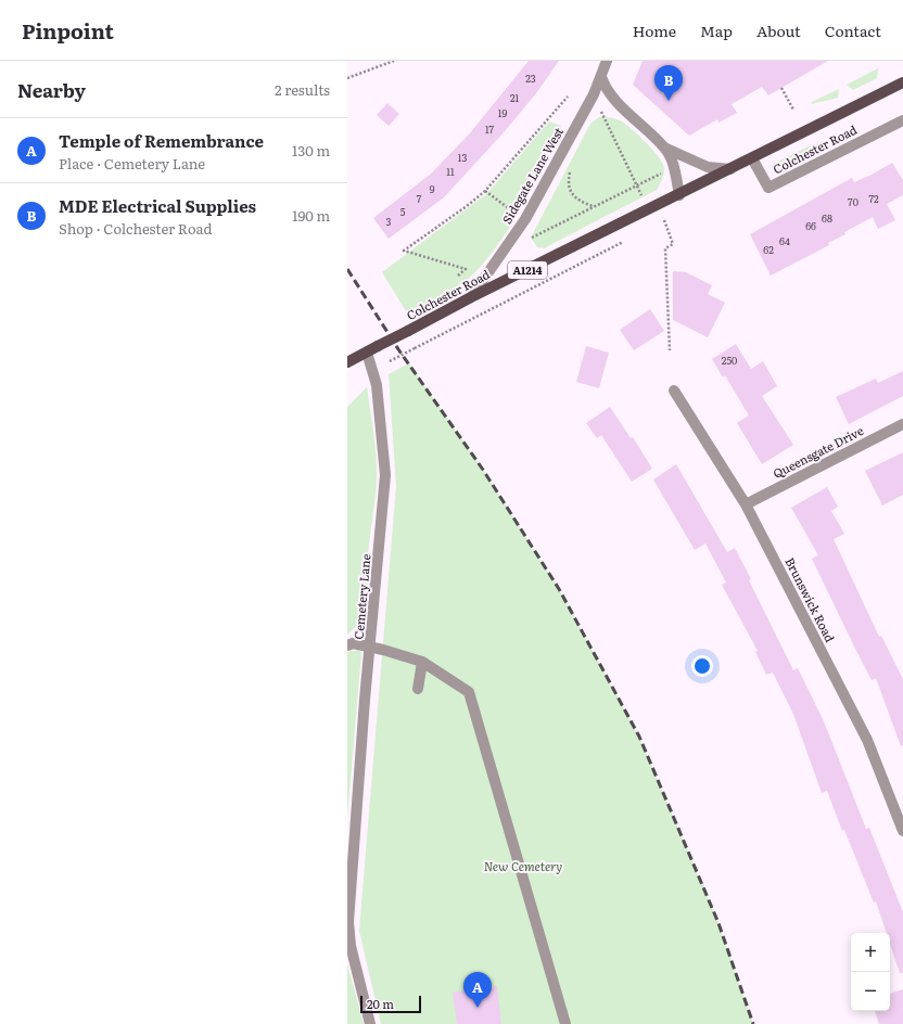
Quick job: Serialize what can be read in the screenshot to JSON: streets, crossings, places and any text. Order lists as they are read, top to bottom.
{
  "streets": {
    "main road": ["Colchester Road", "A1214"],
    "street": [
      "Sidegate Lane West",
      "Queensgate Drive",
      "Cemetery Lane",
      "Brunswick Road"
    ]
  },
  "crossings": [
    ["Colchester Road", "Sidegate Lane West"],
    ["Colchester Road", "Cemetery Lane"],
    ["Queensgate Drive", "Brunswick Road"]
  ],
  "parks": ["New Cemetery"],
  "house_numbers": [
    "23",
    "21",
    "19",
    "17",
    "13",
    "11",
    "9",
    "7",
    "72",
    "70",
    "5",
    "68",
    "3",
    "66",
    "64",
    "62",
    "250"
  ],
  "scale_bar": "20 m",
  "page": {
    "header": "Pinpoint",
    "nav": [
      "Home",
      "Map",
      "About",
      "Contact"
    ],
    "heading": ["Nearby", "2 results"],
    "pins": ["B", "A"],
    "list": [
      {
        "mark": "A",
        "name": "Temple of Remembrance",
        "note": "Place · Cemetery Lane",
        "value": "130 m"
      },
      {
        "mark": "B",
        "name": "MDE Electrical Supplies",
        "note": "Shop · Colchester Road",
        "value": "190 m"
      }
    ],
    "map_buttons": ["+", "−"],
    "scale": "20 m"
  }
}
